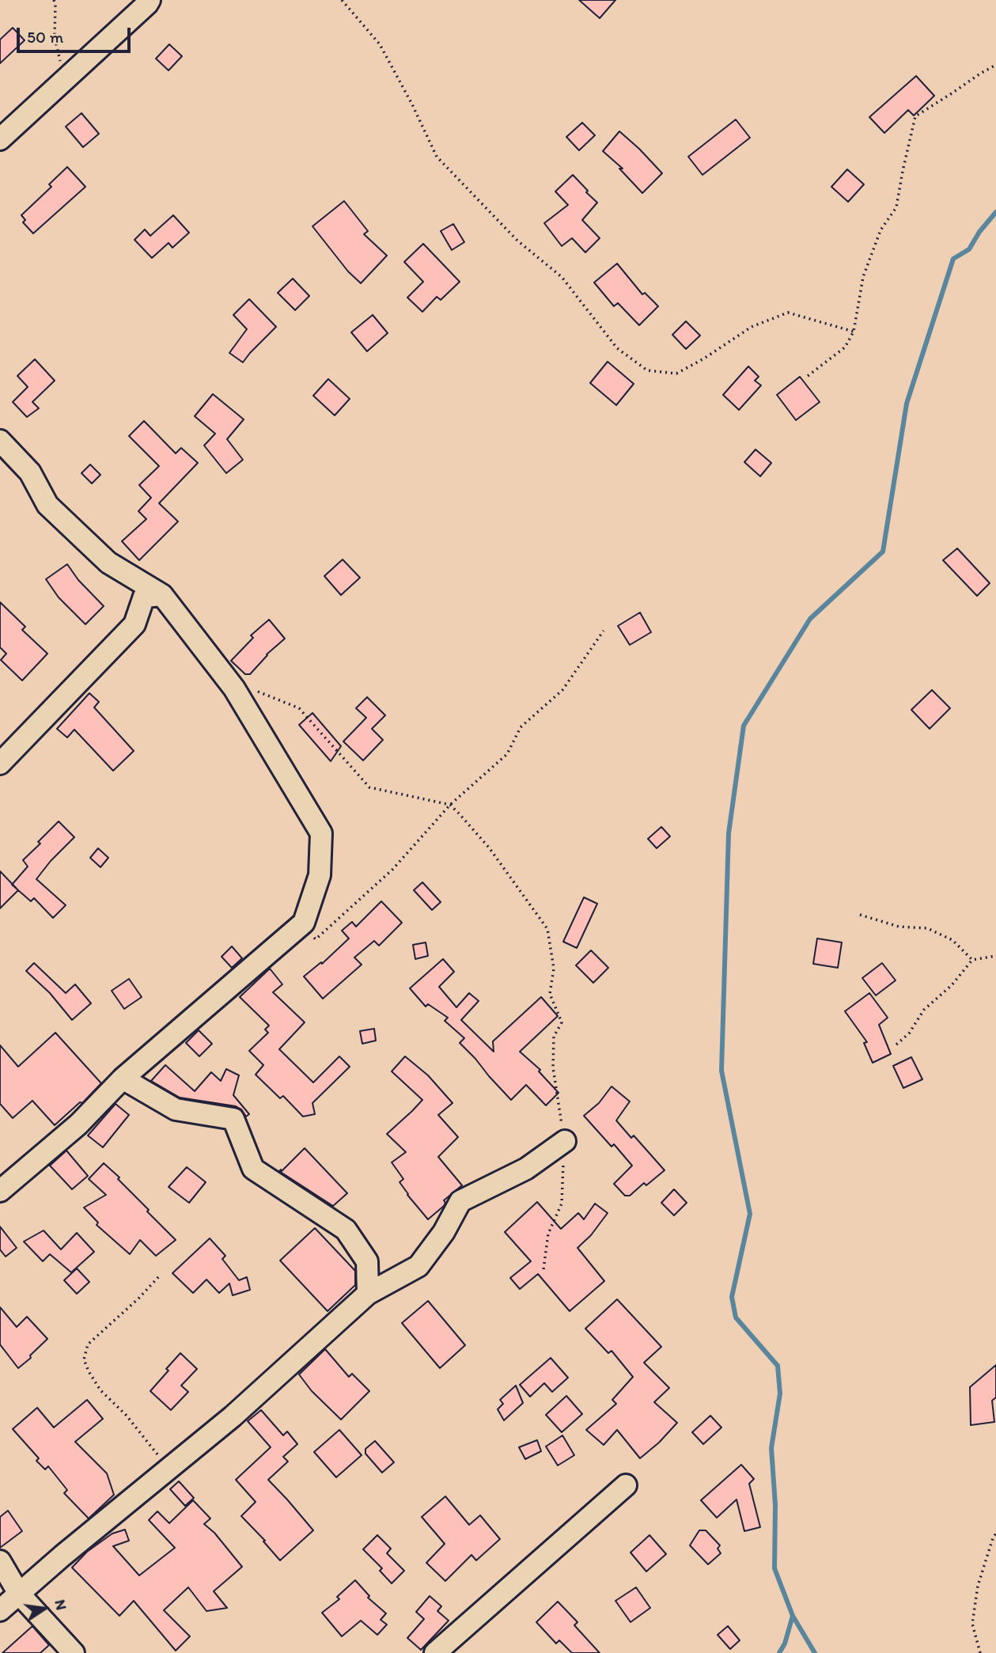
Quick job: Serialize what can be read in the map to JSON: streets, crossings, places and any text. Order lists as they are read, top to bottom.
{
  "scale_bar": "50 m",
  "north": "right"
}
